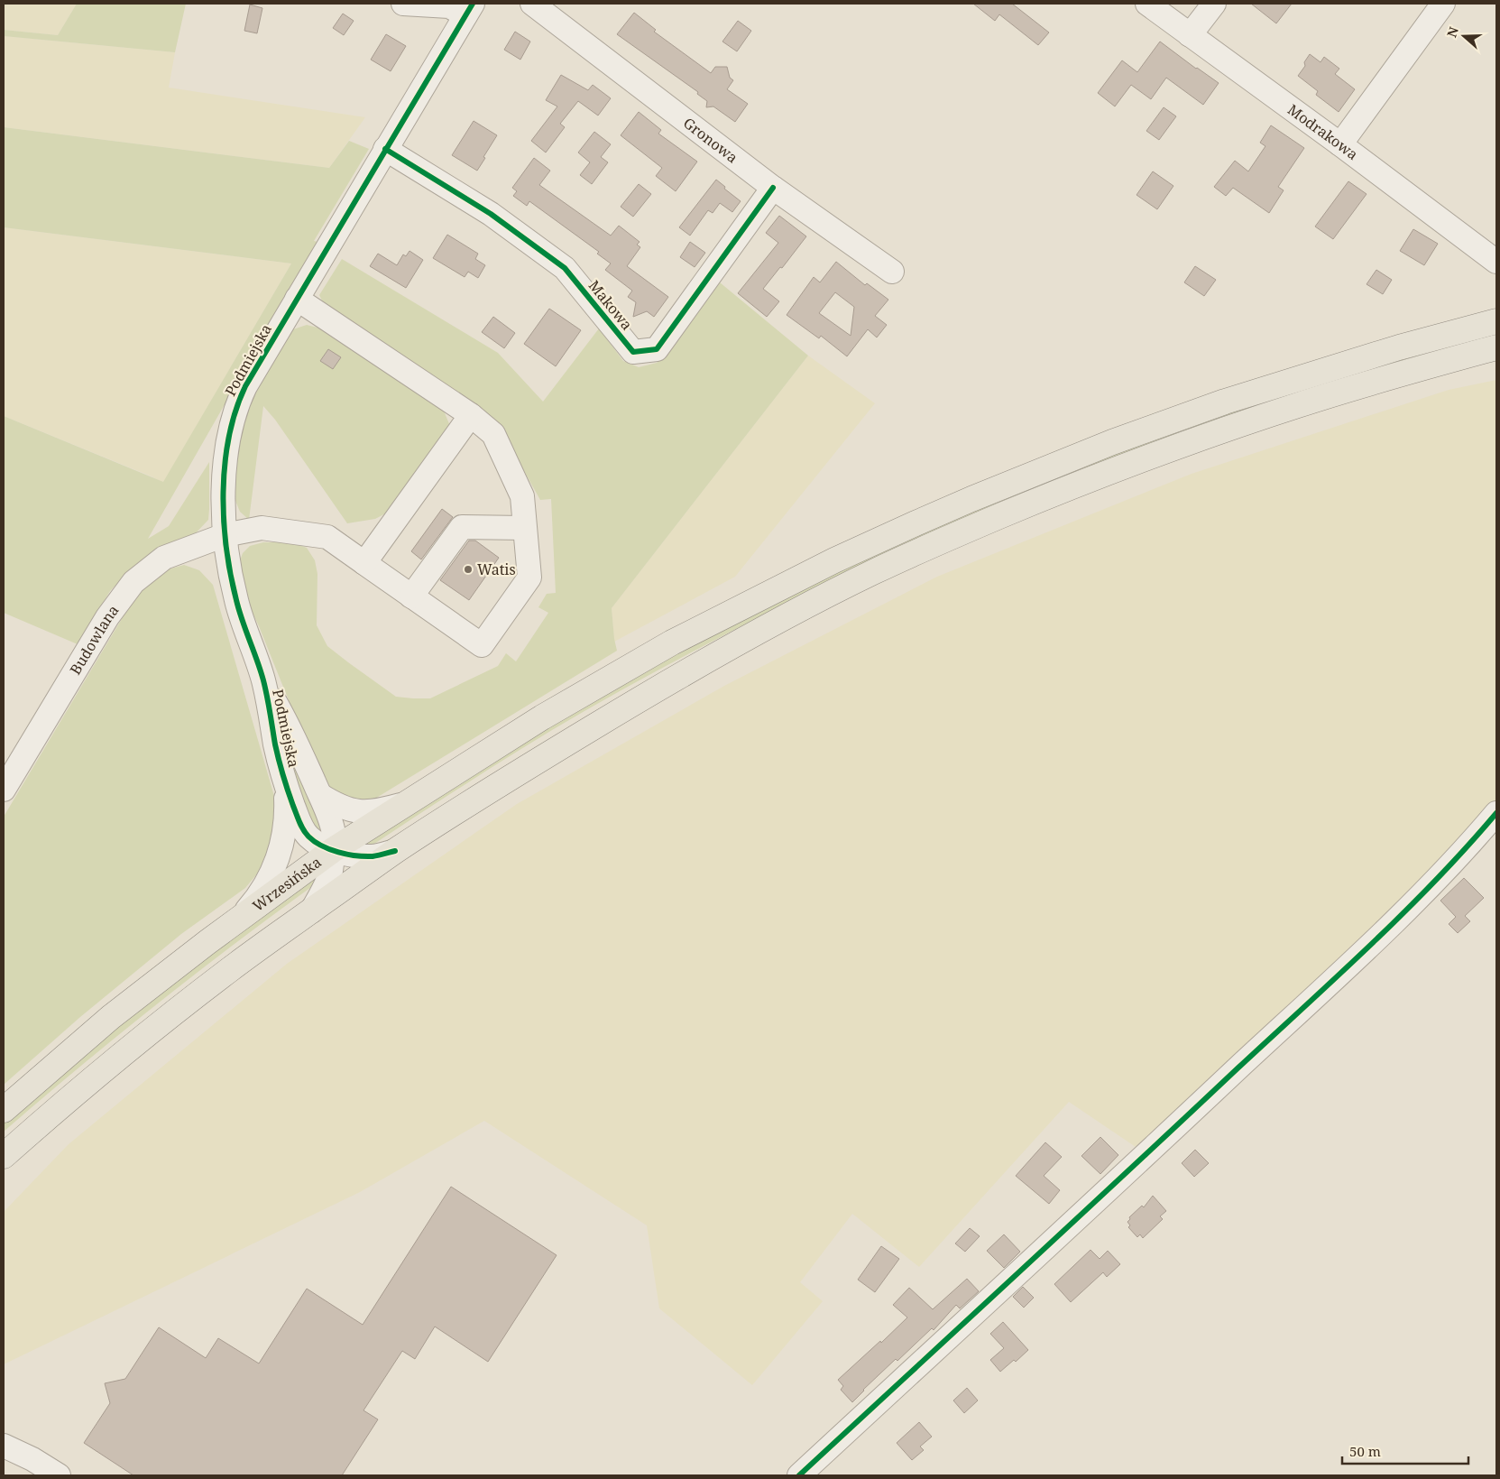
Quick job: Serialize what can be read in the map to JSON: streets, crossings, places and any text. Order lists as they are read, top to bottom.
{
  "streets": {
    "main road": ["Wrzesińska"],
    "street": [
      "Modrakowa",
      "Gronowa",
      "Makowa",
      "Podmiejska",
      "Budowlana"
    ]
  },
  "crossings": [
    ["Gronowa", "Makowa"],
    ["Makowa", "Podmiejska"],
    ["Podmiejska", "Budowlana"],
    ["Podmiejska", "Wrzesińska"]
  ],
  "places": ["Watis"],
  "scale_bar": "50 m",
  "north": "left"
}
